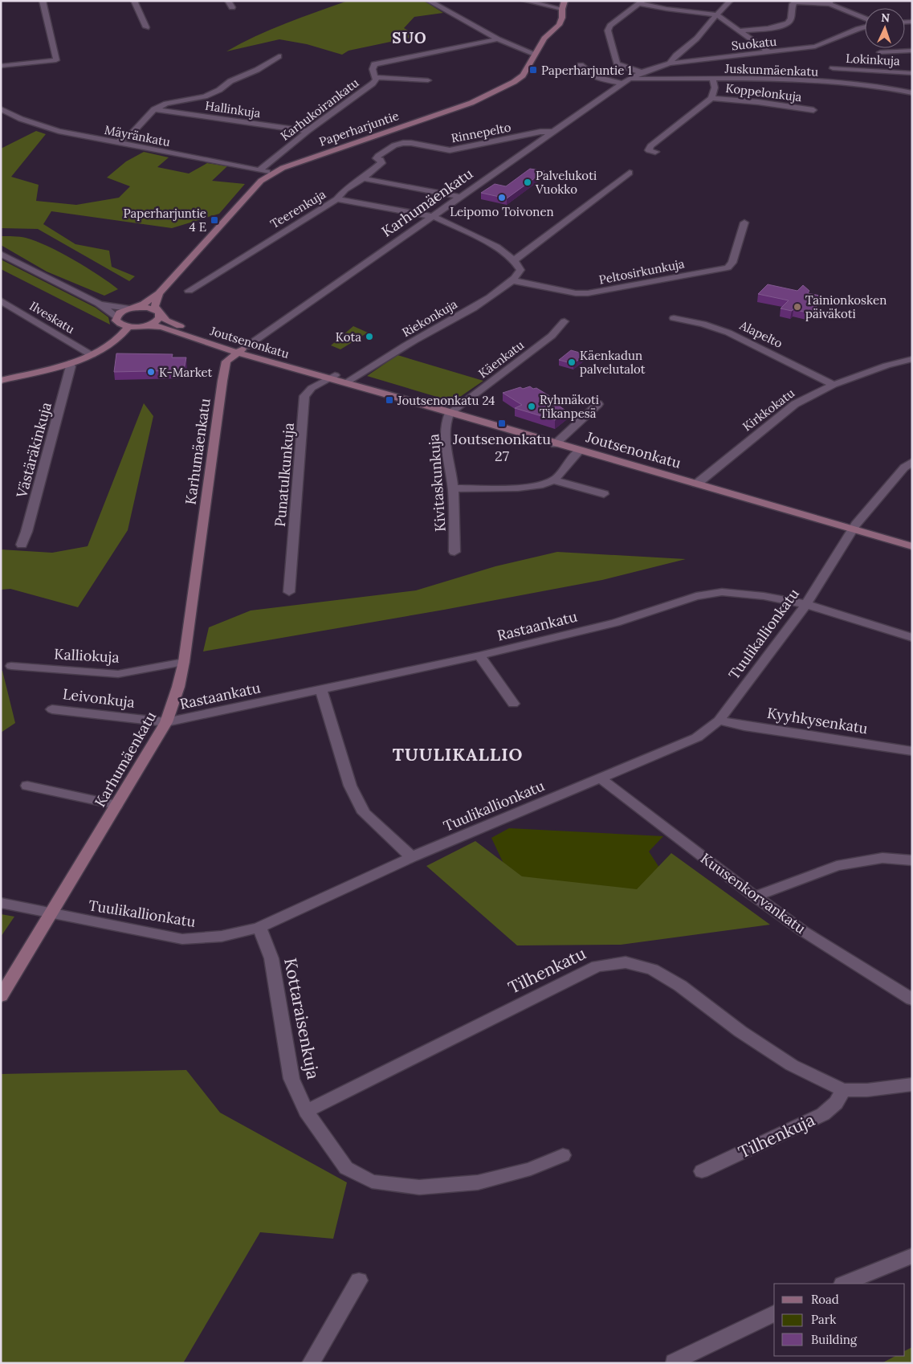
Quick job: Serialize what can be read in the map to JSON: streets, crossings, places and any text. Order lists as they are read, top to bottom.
{
  "streets": {
    "street": [
      "Suokatu",
      "Lokinkuja",
      "Juskunmäenkatu",
      "Koppelonkuja",
      "Hallinkuja",
      "Karhukoirankatu",
      "Paperharjuntie",
      "Rinnepelto",
      "Mäyränkatu",
      "Karhumäenkatu",
      "Teerenkuja",
      "Peltosirkunkuja",
      "Ilveskatu",
      "Riekonkuja",
      "Alapelto",
      "Joutsenonkatu",
      "Käenkatu",
      "Kirkkokatu",
      "Västäräkinkuja",
      "Punatulkunkuja",
      "Kivitaskunkuja",
      "Rastaankatu",
      "Tuulikallionkatu",
      "Kalliokuja",
      "Leivonkuja",
      "Kyyhkysenkatu",
      "Kuusenkorvankatu",
      "Tilhenkatu",
      "Kottaraisenkuja",
      "Tilhenkuja"
    ]
  },
  "crossings": [
    ["Suokatu", "Juskunmäenkatu"],
    ["Suokatu", "Karhumäenkatu"],
    ["Juskunmäenkatu", "Karhumäenkatu"],
    ["Hallinkuja", "Karhukoirankatu"],
    ["Karhukoirankatu", "Mäyränkatu"],
    ["Paperharjuntie", "Mäyränkatu"],
    ["Rinnepelto", "Karhumäenkatu"],
    ["Karhumäenkatu", "Teerenkuja"],
    ["Karhumäenkatu", "Joutsenonkatu"],
    ["Karhumäenkatu", "Rastaankatu"],
    ["Karhumäenkatu", "Tuulikallionkatu"],
    ["Karhumäenkatu", "Kalliokuja"],
    ["Karhumäenkatu", "Leivonkuja"],
    ["Teerenkuja", "Riekonkuja"],
    ["Peltosirkunkuja", "Riekonkuja"],
    ["Riekonkuja", "Joutsenonkatu"],
    ["Alapelto", "Kirkkokatu"],
    ["Joutsenonkatu", "Käenkatu"],
    ["Joutsenonkatu", "Kirkkokatu"],
    ["Joutsenonkatu", "Punatulkunkuja"],
    ["Joutsenonkatu", "Kivitaskunkuja"],
    ["Joutsenonkatu", "Tuulikallionkatu"],
    ["Käenkatu", "Kivitaskunkuja"],
    ["Rastaankatu", "Tuulikallionkatu"],
    ["Rastaankatu", "Leivonkuja"],
    ["Tuulikallionkatu", "Kyyhkysenkatu"],
    ["Tuulikallionkatu", "Kuusenkorvankatu"],
    ["Tuulikallionkatu", "Kottaraisenkuja"],
    ["Tilhenkatu", "Kottaraisenkuja"],
    ["Tilhenkatu", "Tilhenkuja"]
  ],
  "districts": ["SUO", "TUULIKALLIO"],
  "places": {
    "transit": [
      "Paperharjuntie 1",
      "Paperharjuntie 4 E",
      "Joutsenonkatu 24",
      "Joutsenonkatu 27"
    ],
    "other": [
      "Palvelukoti Vuokko",
      "Leipomo Toivonen",
      "Tainionkosken päiväkoti",
      "Kota",
      "Käenkadun palvelutalot",
      "K-Market",
      "Ryhmäkoti Tikanpesä"
    ]
  },
  "legend": ["Road", "Park", "Building"],
  "north": "top"
}
